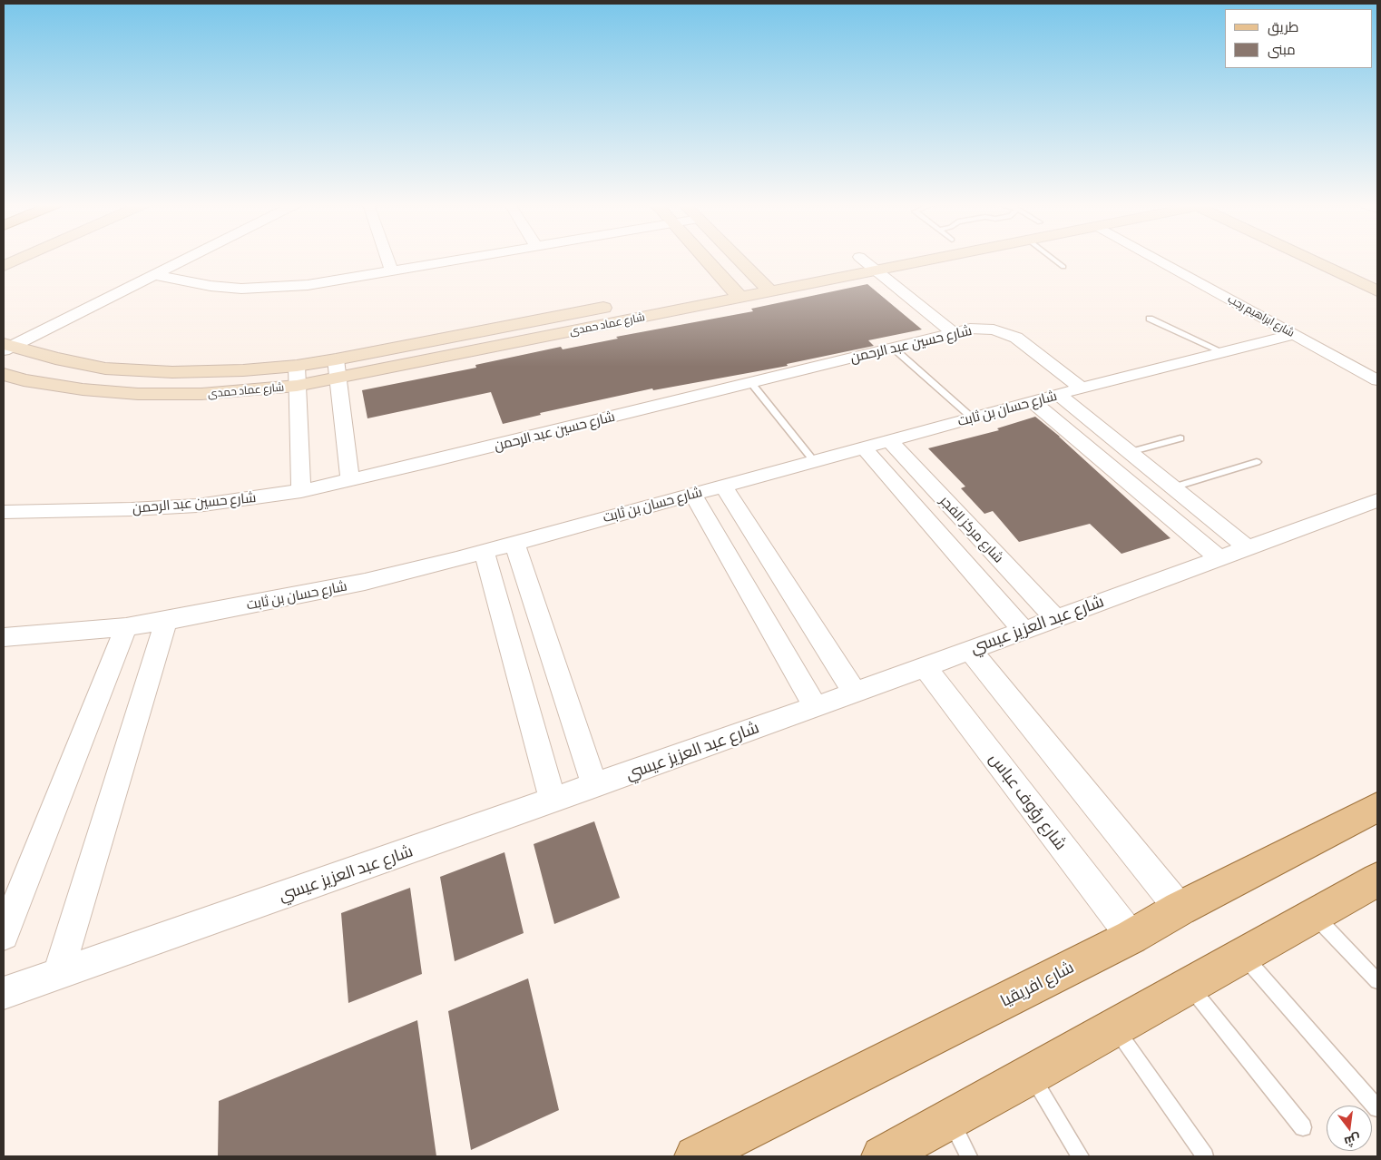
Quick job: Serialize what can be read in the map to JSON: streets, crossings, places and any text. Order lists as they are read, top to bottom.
{
  "streets": {
    "main road": ["شارع افريقيا"],
    "street": [
      "شارع ابراهيم رجب",
      "شارع عماد حمدى",
      "شارع حسين عبد الرحمن",
      "شارع حسان بن ثابت",
      "شارع مركز الفجر",
      "شارع عبد العزيز عيسي",
      "شارع رؤوف عباس"
    ]
  },
  "crossings": [
    ["شارع ابراهيم رجب", "شارع حسان بن ثابت"],
    ["شارع حسين عبد الرحمن", "شارع حسان بن ثابت"],
    ["شارع حسان بن ثابت", "شارع مركز الفجر"],
    ["شارع مركز الفجر", "شارع عبد العزيز عيسي"],
    ["شارع عبد العزيز عيسي", "شارع رؤوف عباس"],
    ["شارع رؤوف عباس", "شارع افريقيا"]
  ],
  "legend": ["طريق", "مبنى"],
  "north": "bottom"
}
